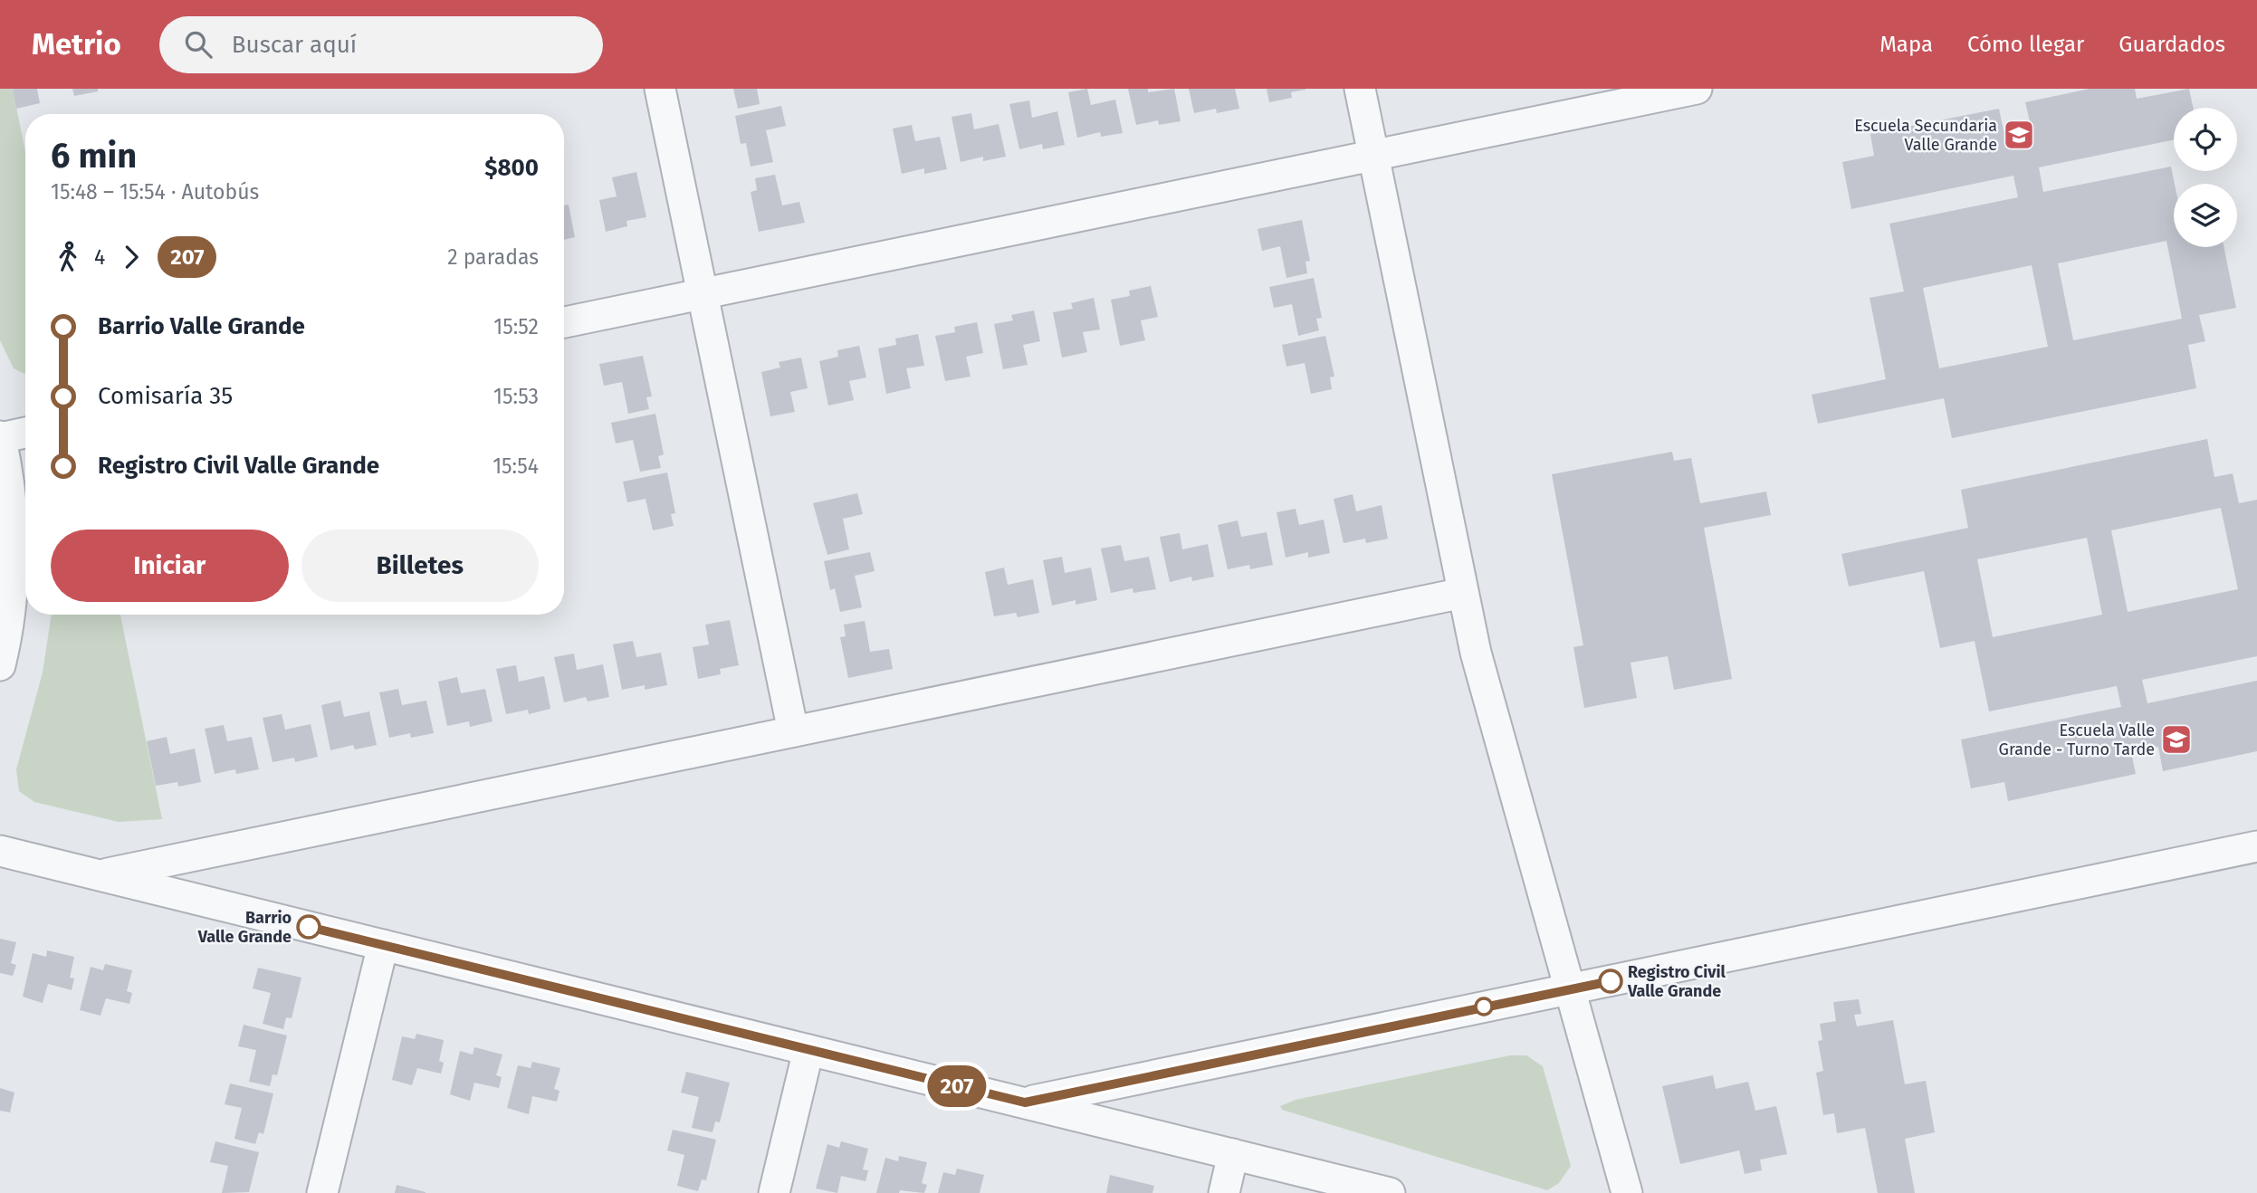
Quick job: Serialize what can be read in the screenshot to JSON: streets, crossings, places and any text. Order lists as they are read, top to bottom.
{
  "places": {
    "school or university": ["Escuela Secundaria Valle Grande", "Escuela Valle Grande - Turno Tarde"],
    "other": ["Barrio Valle Grande", "Registro Civil Valle Grande"]
  },
  "lines": ["bus line 207"],
  "page": {
    "header": "Metrio",
    "search": "Buscar aquí",
    "nav": ["Mapa", "Cómo llegar", "Guardados"],
    "on_map": "207",
    "heading": ["6 min", "15:48 – 15:54 · Autobús", "$800"],
    "legs": ["4", "207", "2 paradas"],
    "list": [
      {
        "name": "Barrio Valle Grande",
        "value": "15:52"
      },
      {
        "name": "Comisaría 35",
        "value": "15:53"
      },
      {
        "name": "Registro Civil Valle Grande",
        "value": "15:54"
      }
    ],
    "buttons": ["Iniciar", "Billetes"]
  }
}
